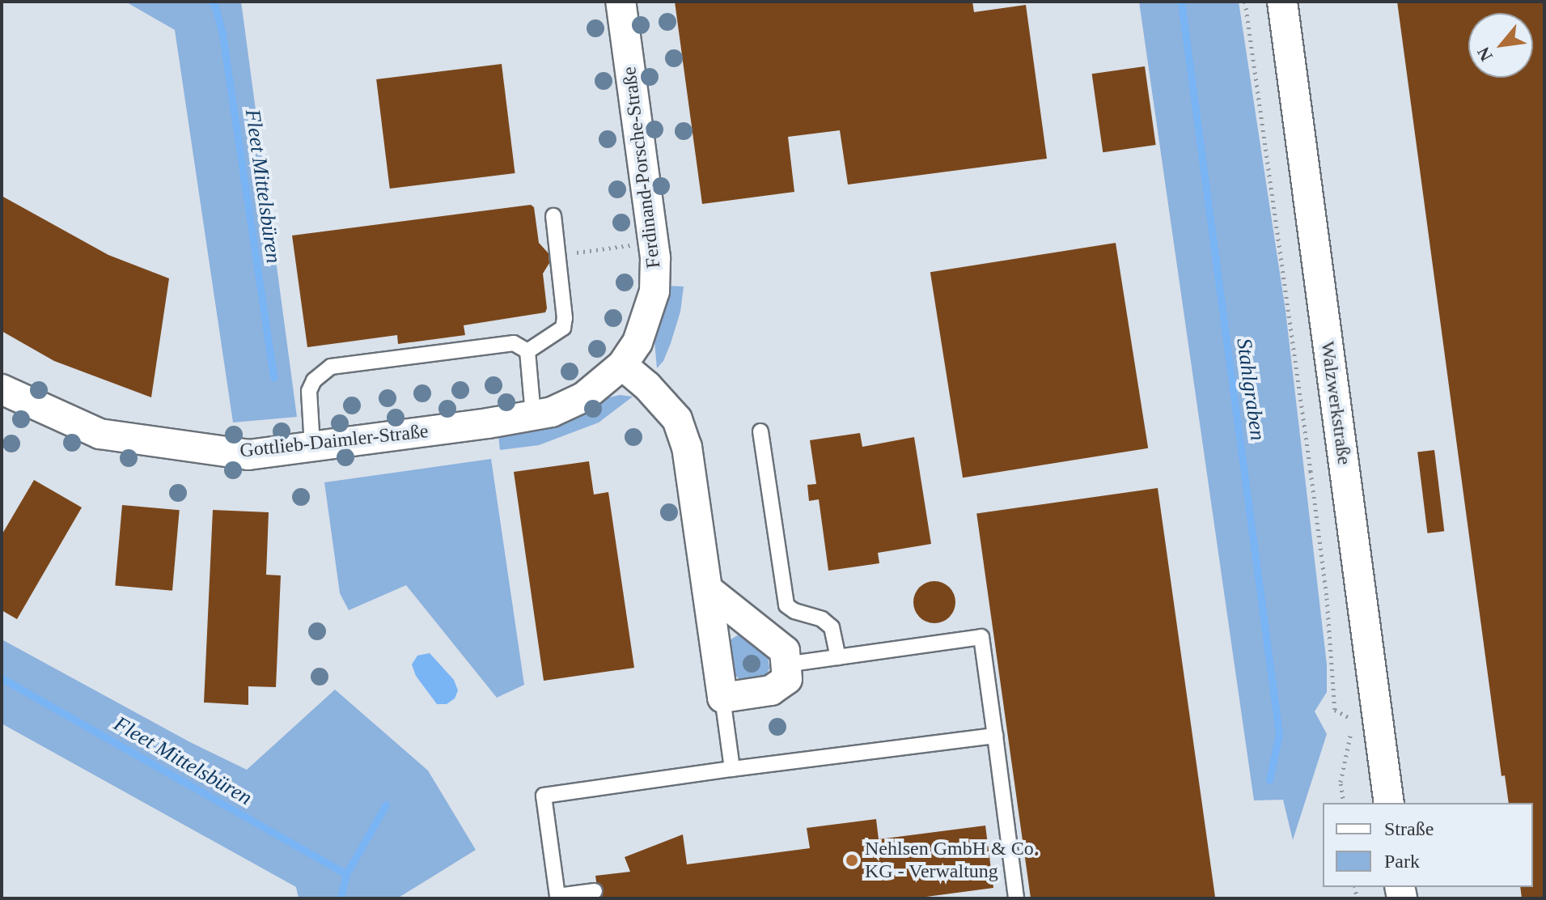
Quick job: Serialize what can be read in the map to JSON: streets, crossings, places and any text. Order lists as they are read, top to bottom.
{
  "streets": {
    "street": ["Ferdinand-Porsche-Straße", "Walzwerkstraße", "Gottlieb-Daimler-Straße"]
  },
  "crossings": [
    ["Ferdinand-Porsche-Straße", "Gottlieb-Daimler-Straße"]
  ],
  "water": ["Fleet Mittelsbüren", "Stahlgraben"],
  "places": ["Nehlsen GmbH & Co. KG - Verwaltung"],
  "legend": ["Straße", "Park"],
  "north": "bottom left"
}
